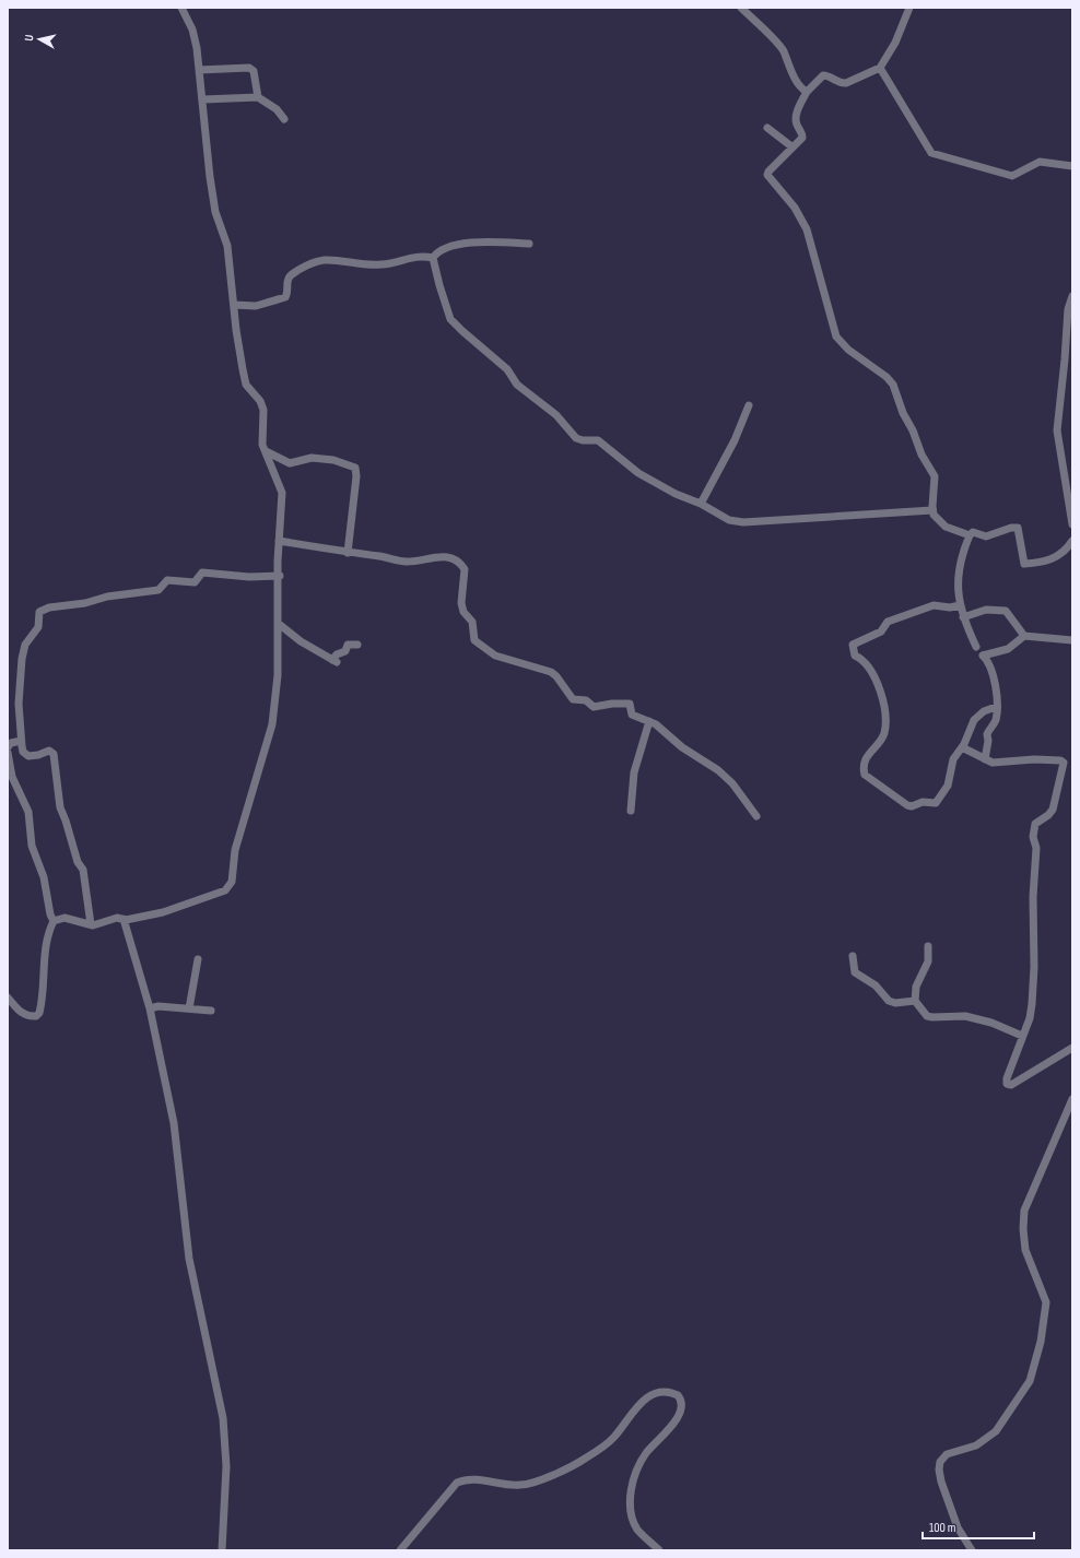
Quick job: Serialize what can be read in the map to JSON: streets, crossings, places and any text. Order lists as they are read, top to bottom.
{
  "scale_bar": "100 m",
  "north": "left"
}
